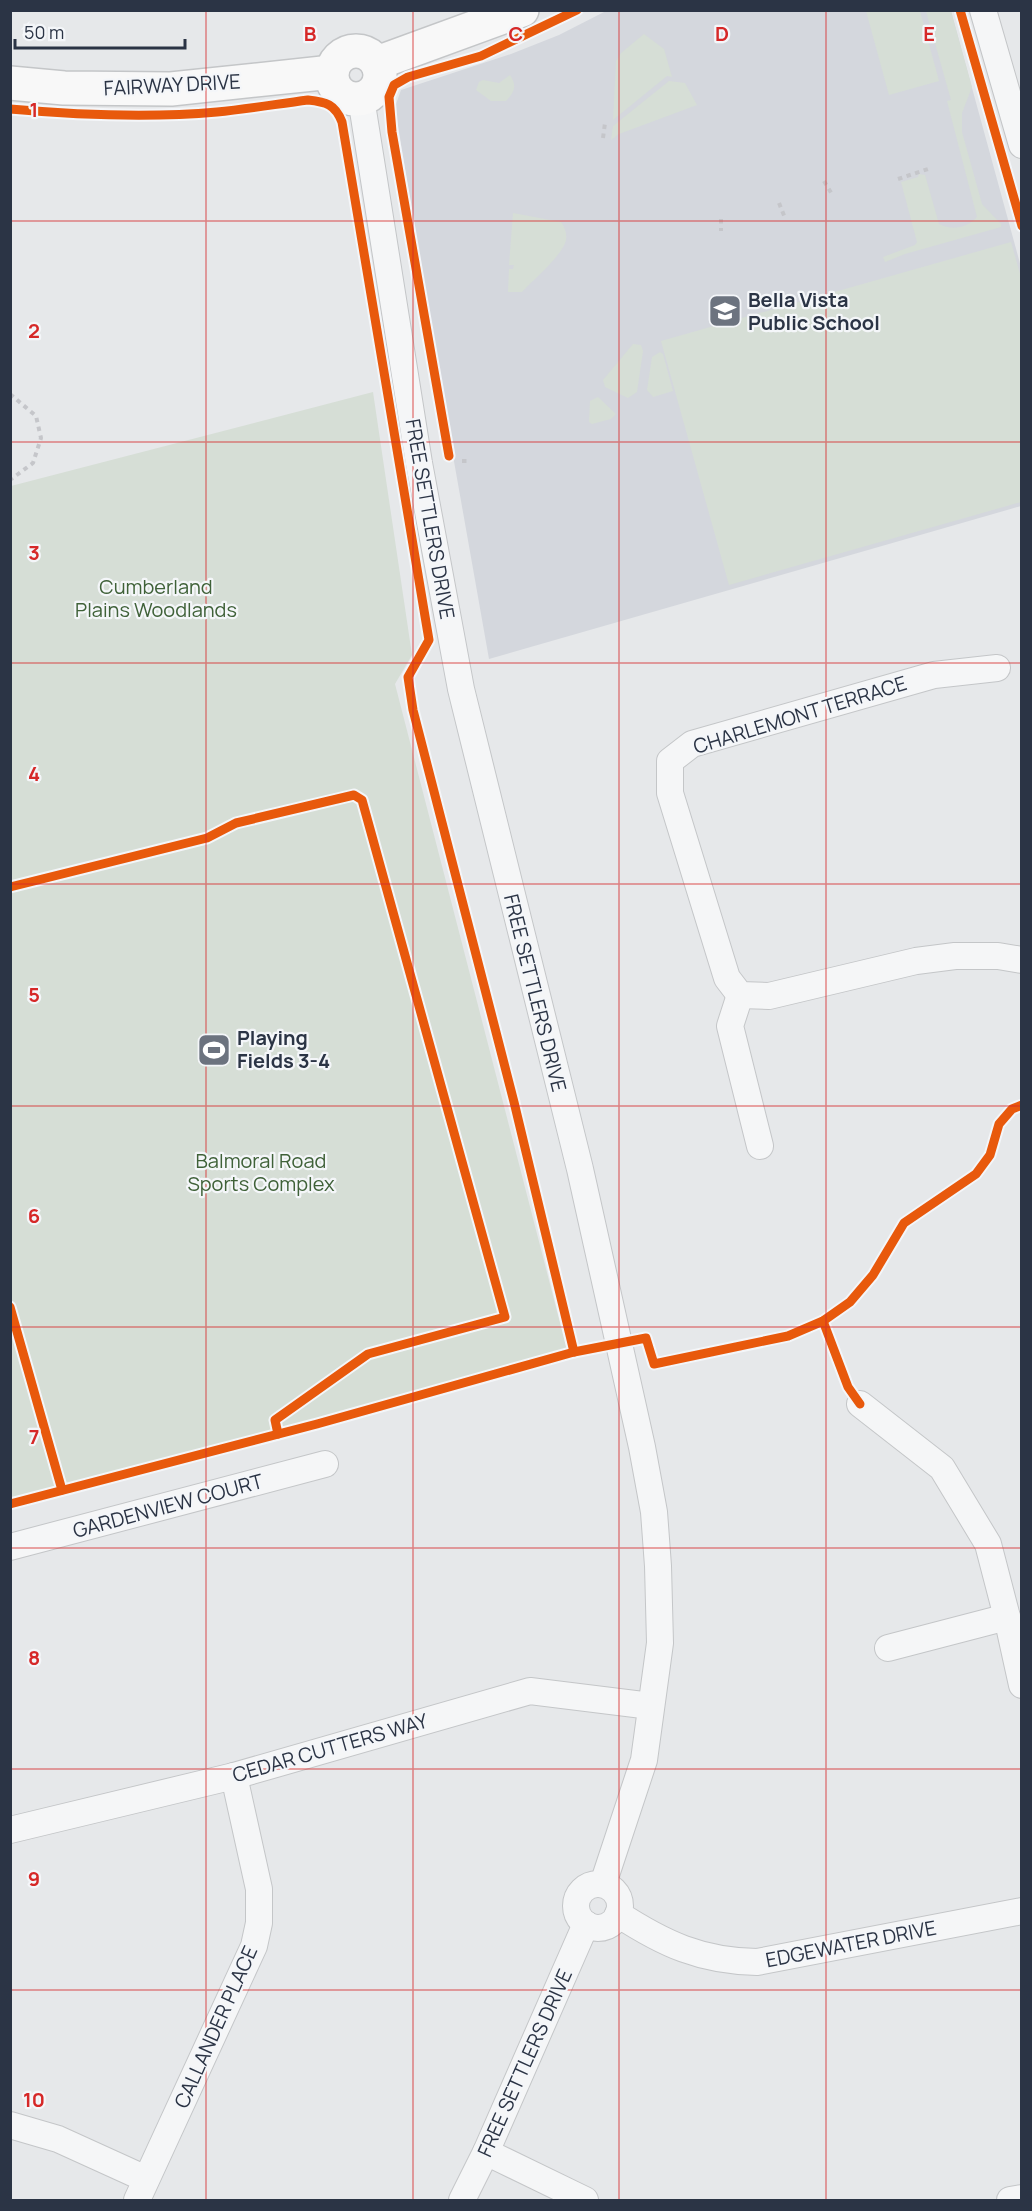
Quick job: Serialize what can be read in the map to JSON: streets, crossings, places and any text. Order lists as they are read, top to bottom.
{
  "streets": {
    "street": [
      "FAIRWAY DRIVE",
      "FREE SETTLERS DRIVE",
      "CHARLEMONT TERRACE",
      "GARDENVIEW COURT",
      "CEDAR CUTTERS WAY",
      "EDGEWATER DRIVE",
      "CALLANDER PLACE"
    ]
  },
  "crossings": [
    ["FAIRWAY DRIVE", "FREE SETTLERS DRIVE"],
    ["FREE SETTLERS DRIVE", "CEDAR CUTTERS WAY"],
    ["FREE SETTLERS DRIVE", "EDGEWATER DRIVE"],
    ["CEDAR CUTTERS WAY", "CALLANDER PLACE"]
  ],
  "parks": ["Cumberland Plains Woodlands", "Balmoral Road Sports Complex"],
  "places": {
    "school or university": ["Bella Vista Public School"],
    "sports": ["Playing Fields 3-4"]
  },
  "scale_bar": "50 m",
  "grid": {
    "columns": [
      "B",
      "C",
      "D",
      "E"
    ],
    "rows": [
      "1",
      "2",
      "3",
      "4",
      "5",
      "6",
      "7",
      "8",
      "9",
      "10"
    ]
  }
}
